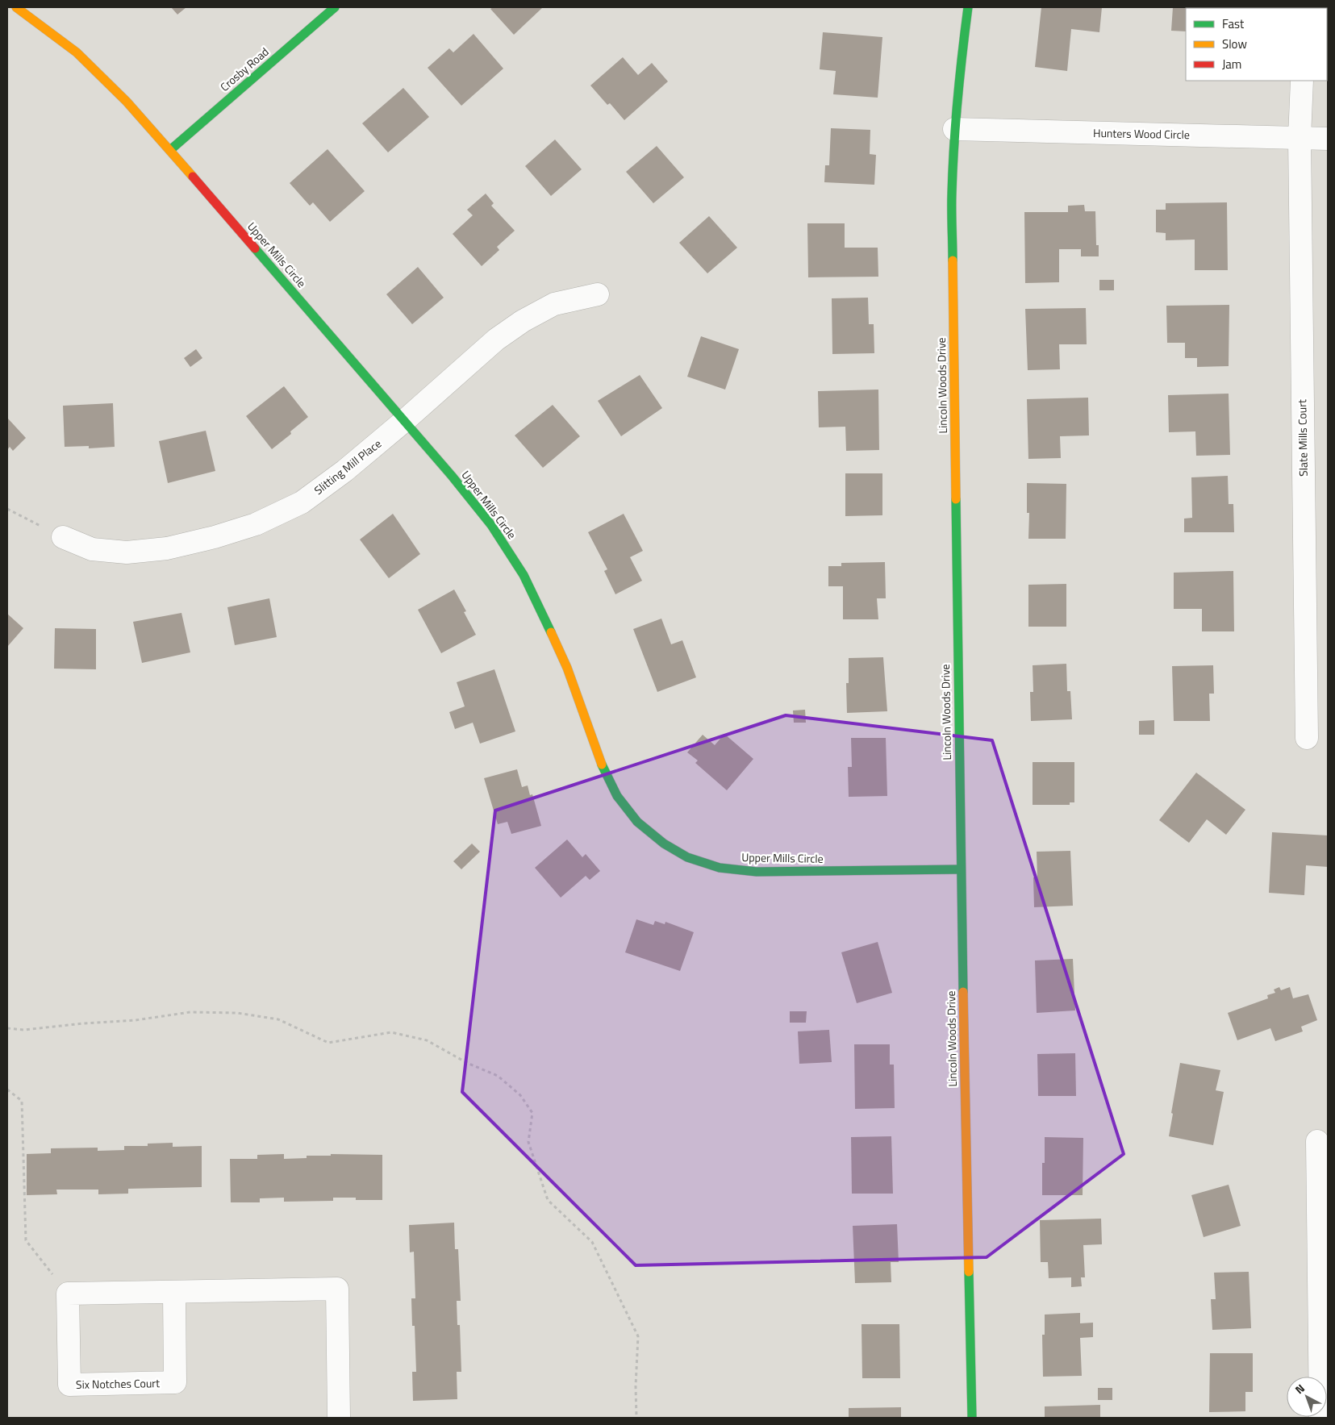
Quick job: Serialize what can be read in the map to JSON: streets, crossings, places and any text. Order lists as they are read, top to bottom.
{
  "streets": {
    "street": [
      "Crosby Road",
      "Hunters Wood Circle",
      "Upper Mills Circle",
      "Lincoln Woods Drive",
      "Slate Mills Court",
      "Slitting Mill Place",
      "Six Notches Court"
    ]
  },
  "crossings": [
    ["Crosby Road", "Upper Mills Circle"],
    ["Hunters Wood Circle", "Lincoln Woods Drive"],
    ["Hunters Wood Circle", "Slate Mills Court"],
    ["Upper Mills Circle", "Lincoln Woods Drive"],
    ["Upper Mills Circle", "Slitting Mill Place"]
  ],
  "legend": ["Fast", "Slow", "Jam"],
  "north": "top left"
}
